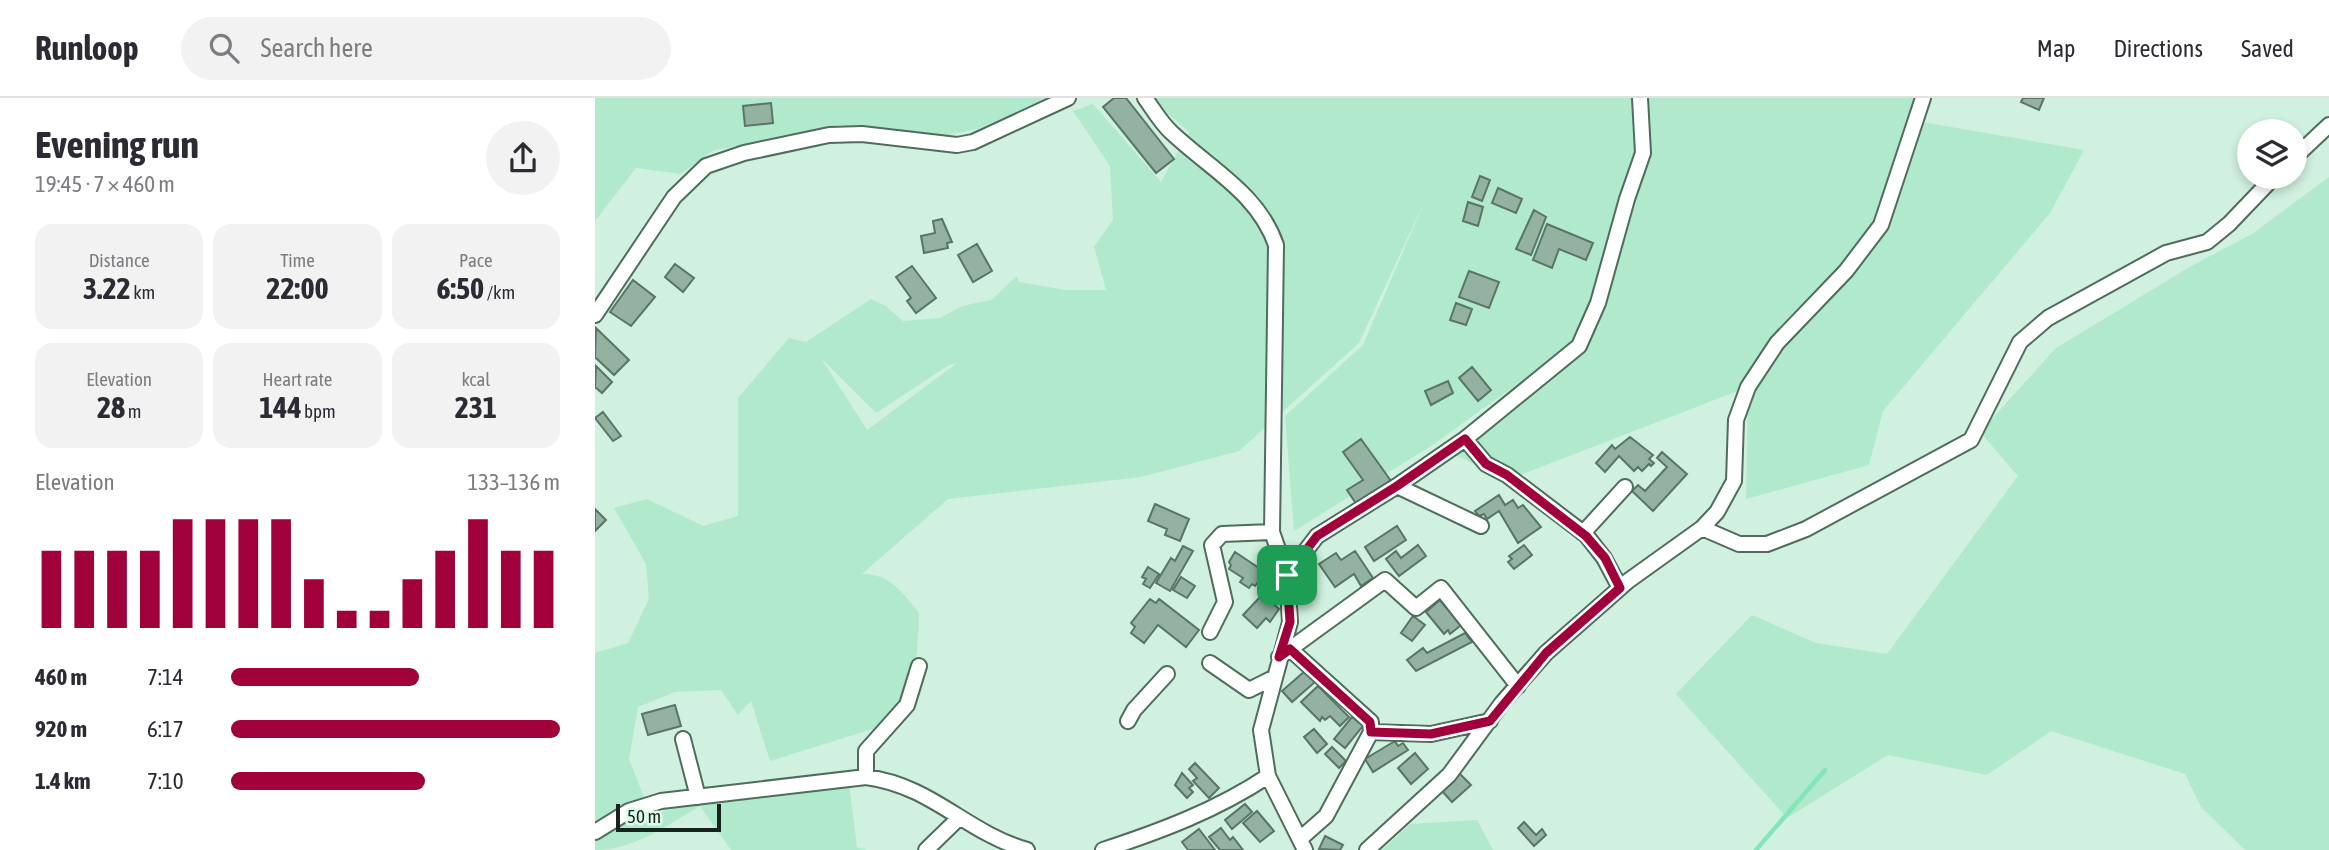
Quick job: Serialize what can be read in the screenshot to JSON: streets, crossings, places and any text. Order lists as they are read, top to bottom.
{
  "scale_bar": "50 m",
  "page": {
    "header": "Runloop",
    "search": "Search here",
    "nav": ["Map", "Directions", "Saved"],
    "heading": ["Evening run", "19:45 · 7 × 460 m"],
    "stats": [
      ["Distance", "3.22 km"],
      ["Time", "22:00"],
      ["Pace", "6:50 /km"],
      ["Elevation", "28 m"],
      ["Heart rate", "144 bpm"],
      ["kcal", "231"]
    ],
    "chart": ["Elevation", "133–136 m"],
    "list": [
      {
        "name": "460 m",
        "note": "7:14"
      },
      {
        "name": "920 m",
        "note": "6:17"
      },
      {
        "name": "1.4 km",
        "note": "7:10"
      }
    ],
    "scale": "50 m"
  }
}
